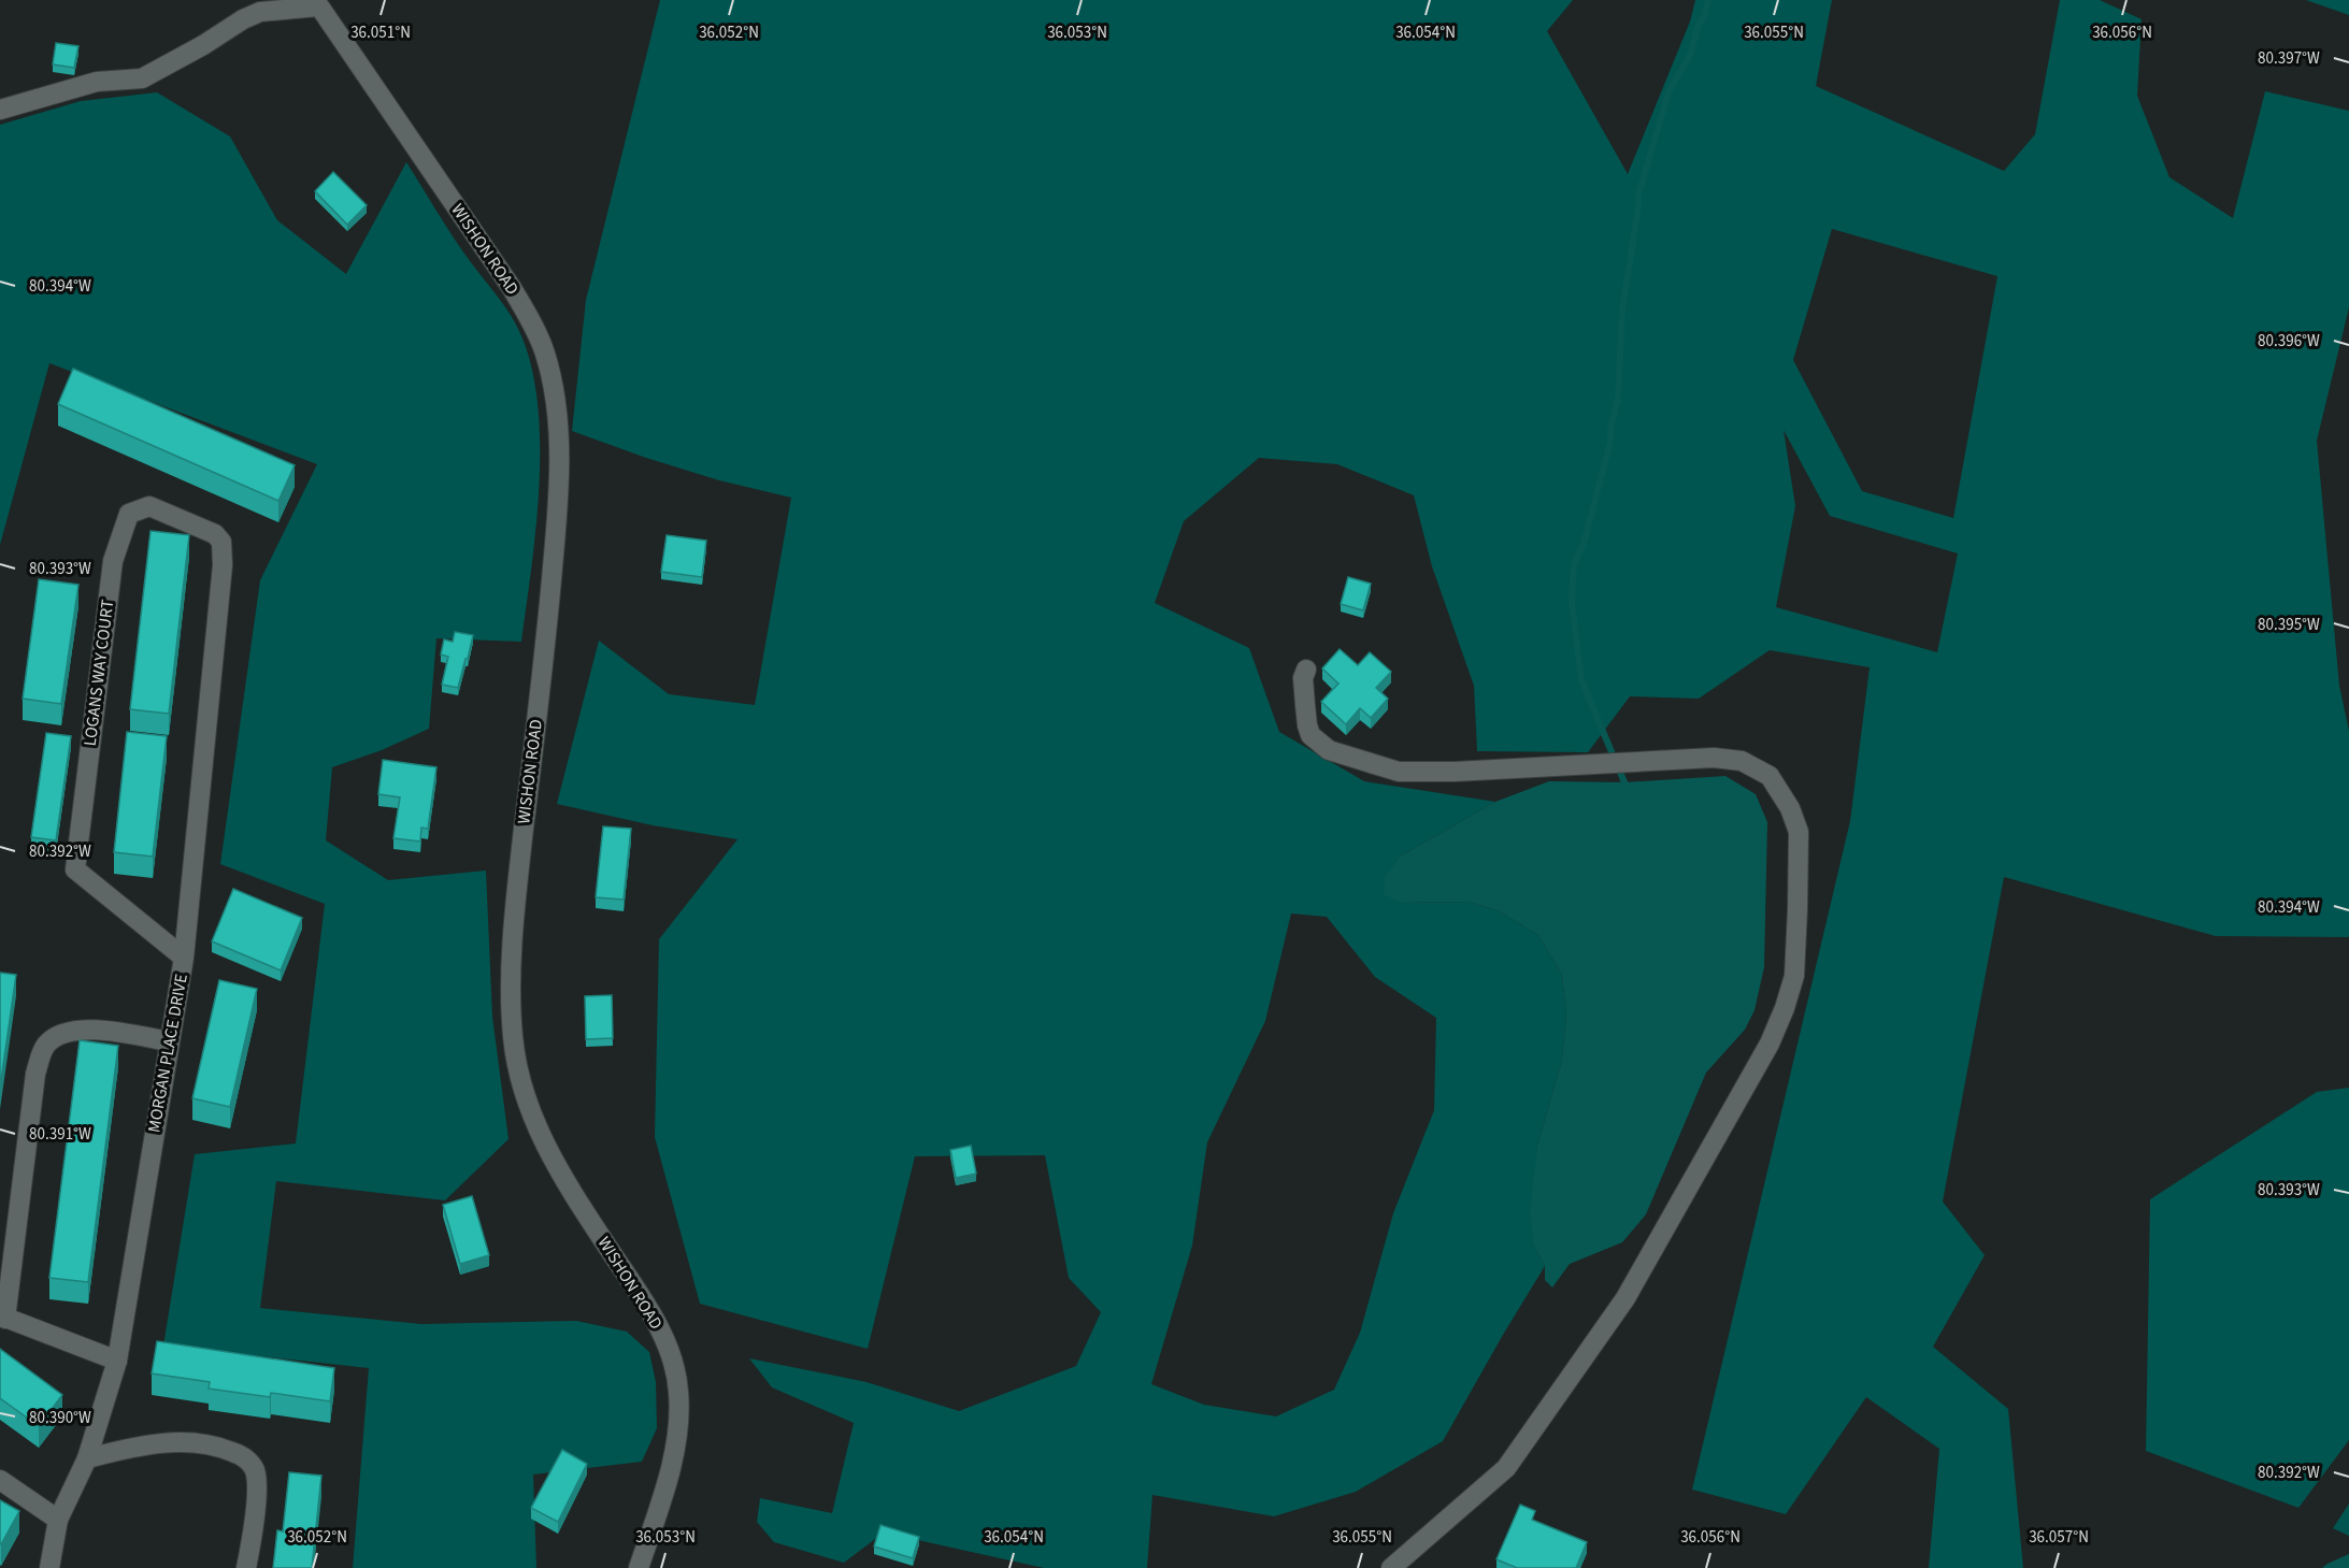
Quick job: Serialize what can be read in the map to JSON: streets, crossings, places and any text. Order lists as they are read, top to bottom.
{
  "streets": {
    "street": ["WISHON ROAD", "LOGANS WAY COURT", "MORGAN PLACE DRIVE"]
  },
  "crossings": [
    ["LOGANS WAY COURT", "MORGAN PLACE DRIVE"]
  ],
  "coordinates": [
    "36.051°N",
    "36.052°N",
    "36.053°N",
    "36.054°N",
    "36.055°N",
    "36.056°N",
    "80.397°W",
    "80.394°W",
    "80.396°W",
    "80.393°W",
    "80.395°W",
    "80.392°W",
    "80.391°W",
    "80.390°W",
    "36.057°N"
  ]
}
